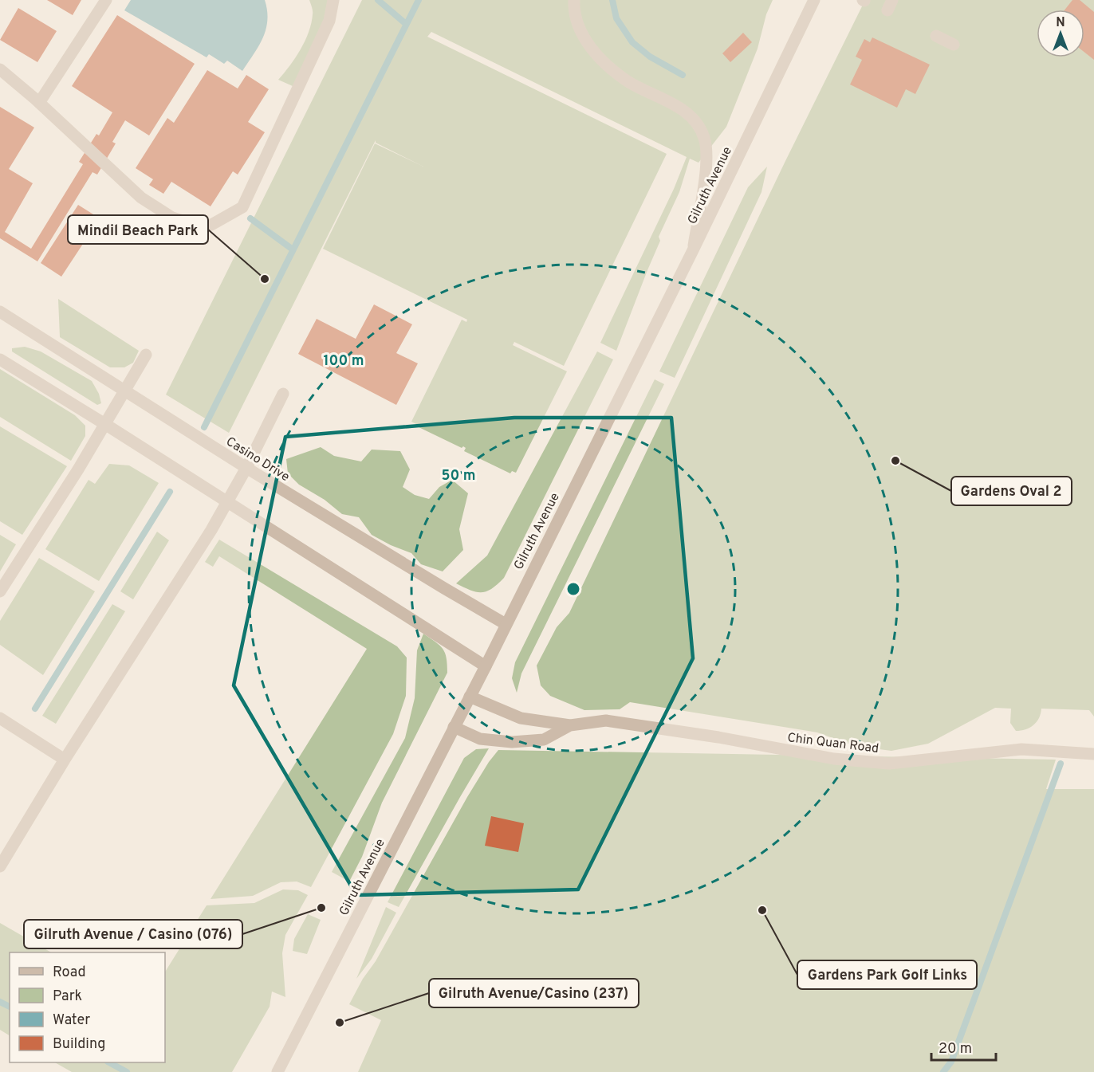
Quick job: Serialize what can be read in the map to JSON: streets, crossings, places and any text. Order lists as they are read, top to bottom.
{
  "streets": {
    "street": ["Gilruth Avenue", "Casino Drive", "Chin Quan Road"]
  },
  "crossings": [
    ["Gilruth Avenue", "Casino Drive"],
    ["Gilruth Avenue", "Chin Quan Road"]
  ],
  "places": [
    "Mindil Beach Park",
    "Gardens Oval 2",
    "Gilruth Avenue / Casino (076)",
    "Gardens Park Golf Links",
    "Gilruth Avenue/Casino (237)"
  ],
  "legend": [
    "Road",
    "Park",
    "Water",
    "Building"
  ],
  "scale_bar": "20 m",
  "north": "top",
  "rings": ["100 m", "50 m"]
}
